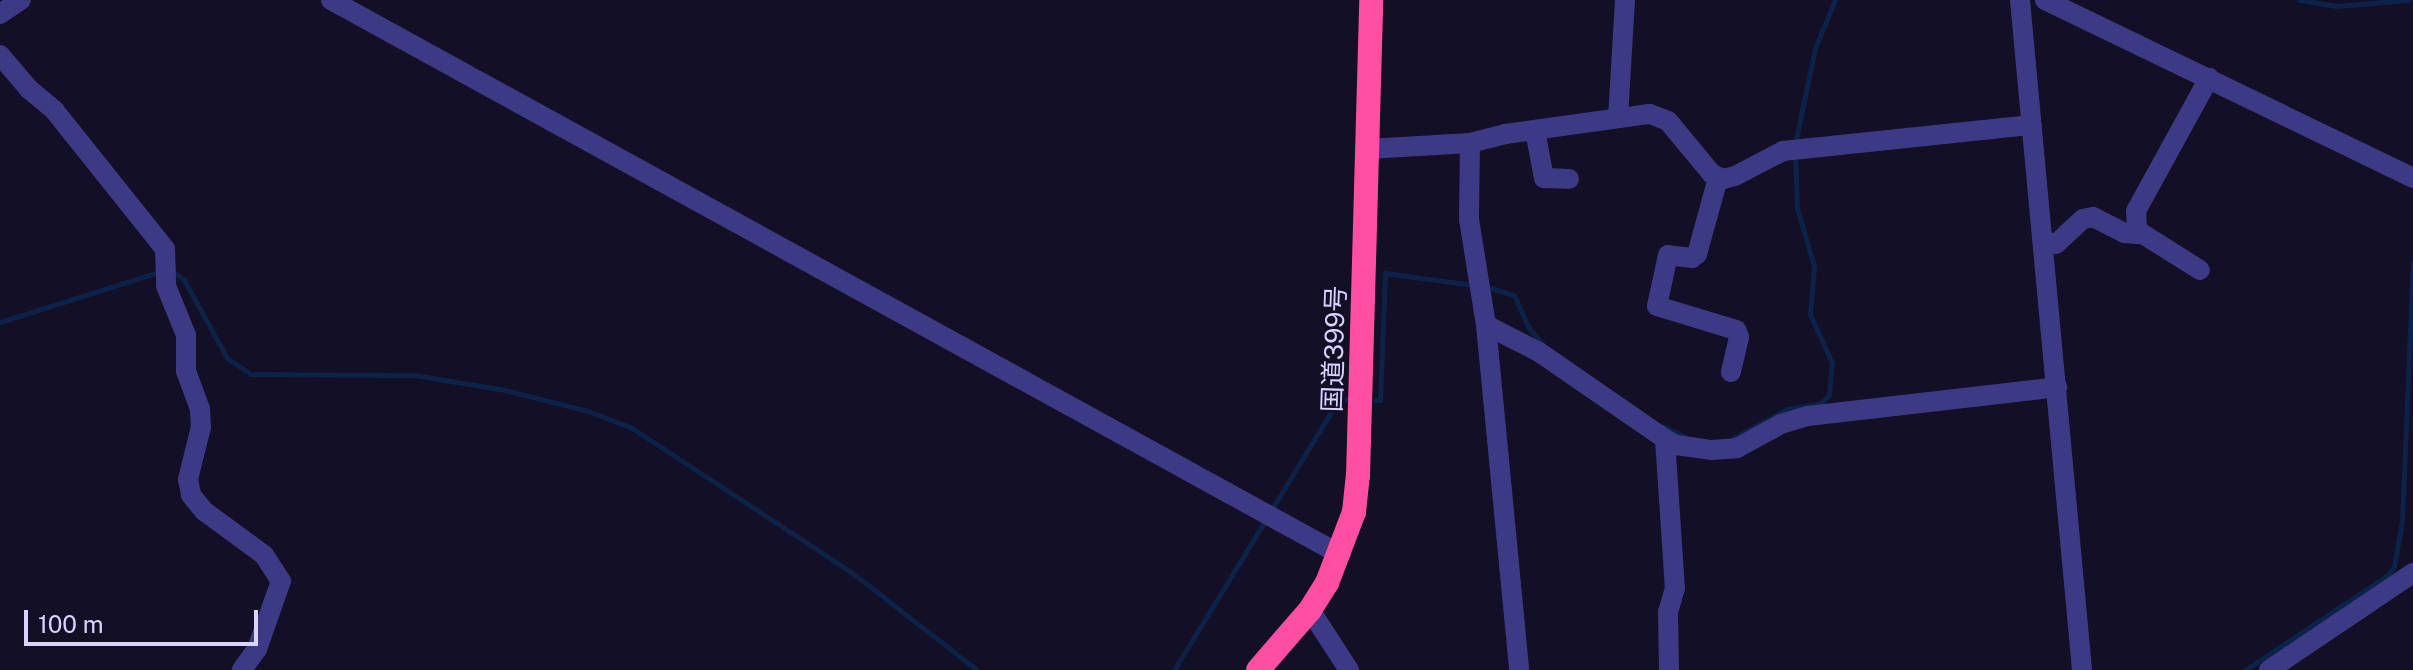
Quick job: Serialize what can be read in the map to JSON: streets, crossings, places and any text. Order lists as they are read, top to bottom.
{
  "streets": {
    "highway": ["国道399号"]
  },
  "scale_bar": "100 m"
}
